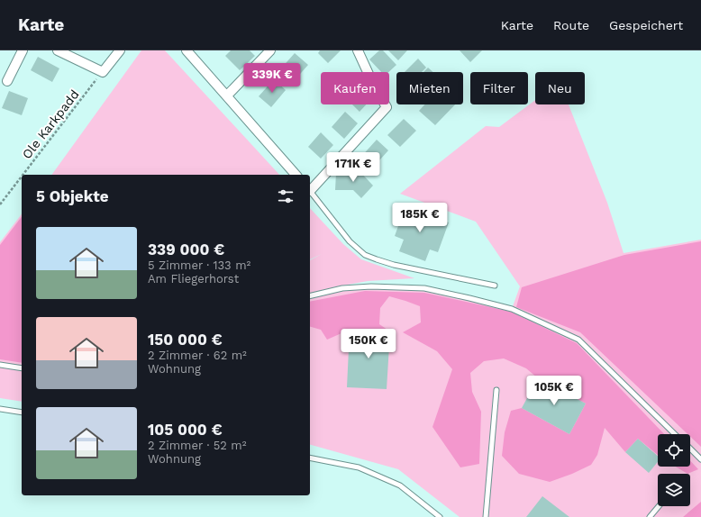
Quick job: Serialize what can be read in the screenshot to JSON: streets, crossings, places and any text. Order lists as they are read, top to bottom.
{
  "streets": {
    "path": ["Ole Karkpadd"]
  },
  "page": {
    "header": "Karte",
    "nav": ["Karte", "Route", "Gespeichert"],
    "price": [
      "339K €",
      "171K €",
      "185K €",
      "150K €",
      "105K €"
    ],
    "chip": [
      "Kaufen",
      "Mieten",
      "Filter",
      "Neu"
    ],
    "heading": "5 Objekte",
    "list": [
      {
        "name": "339 000 €",
        "note": "5 Zimmer · 133 m² · Am Fliegerhorst"
      },
      {
        "name": "150 000 €",
        "note": "2 Zimmer · 62 m² · Wohnung"
      },
      {
        "name": "105 000 €",
        "note": "2 Zimmer · 52 m² · Wohnung"
      }
    ]
  }
}
